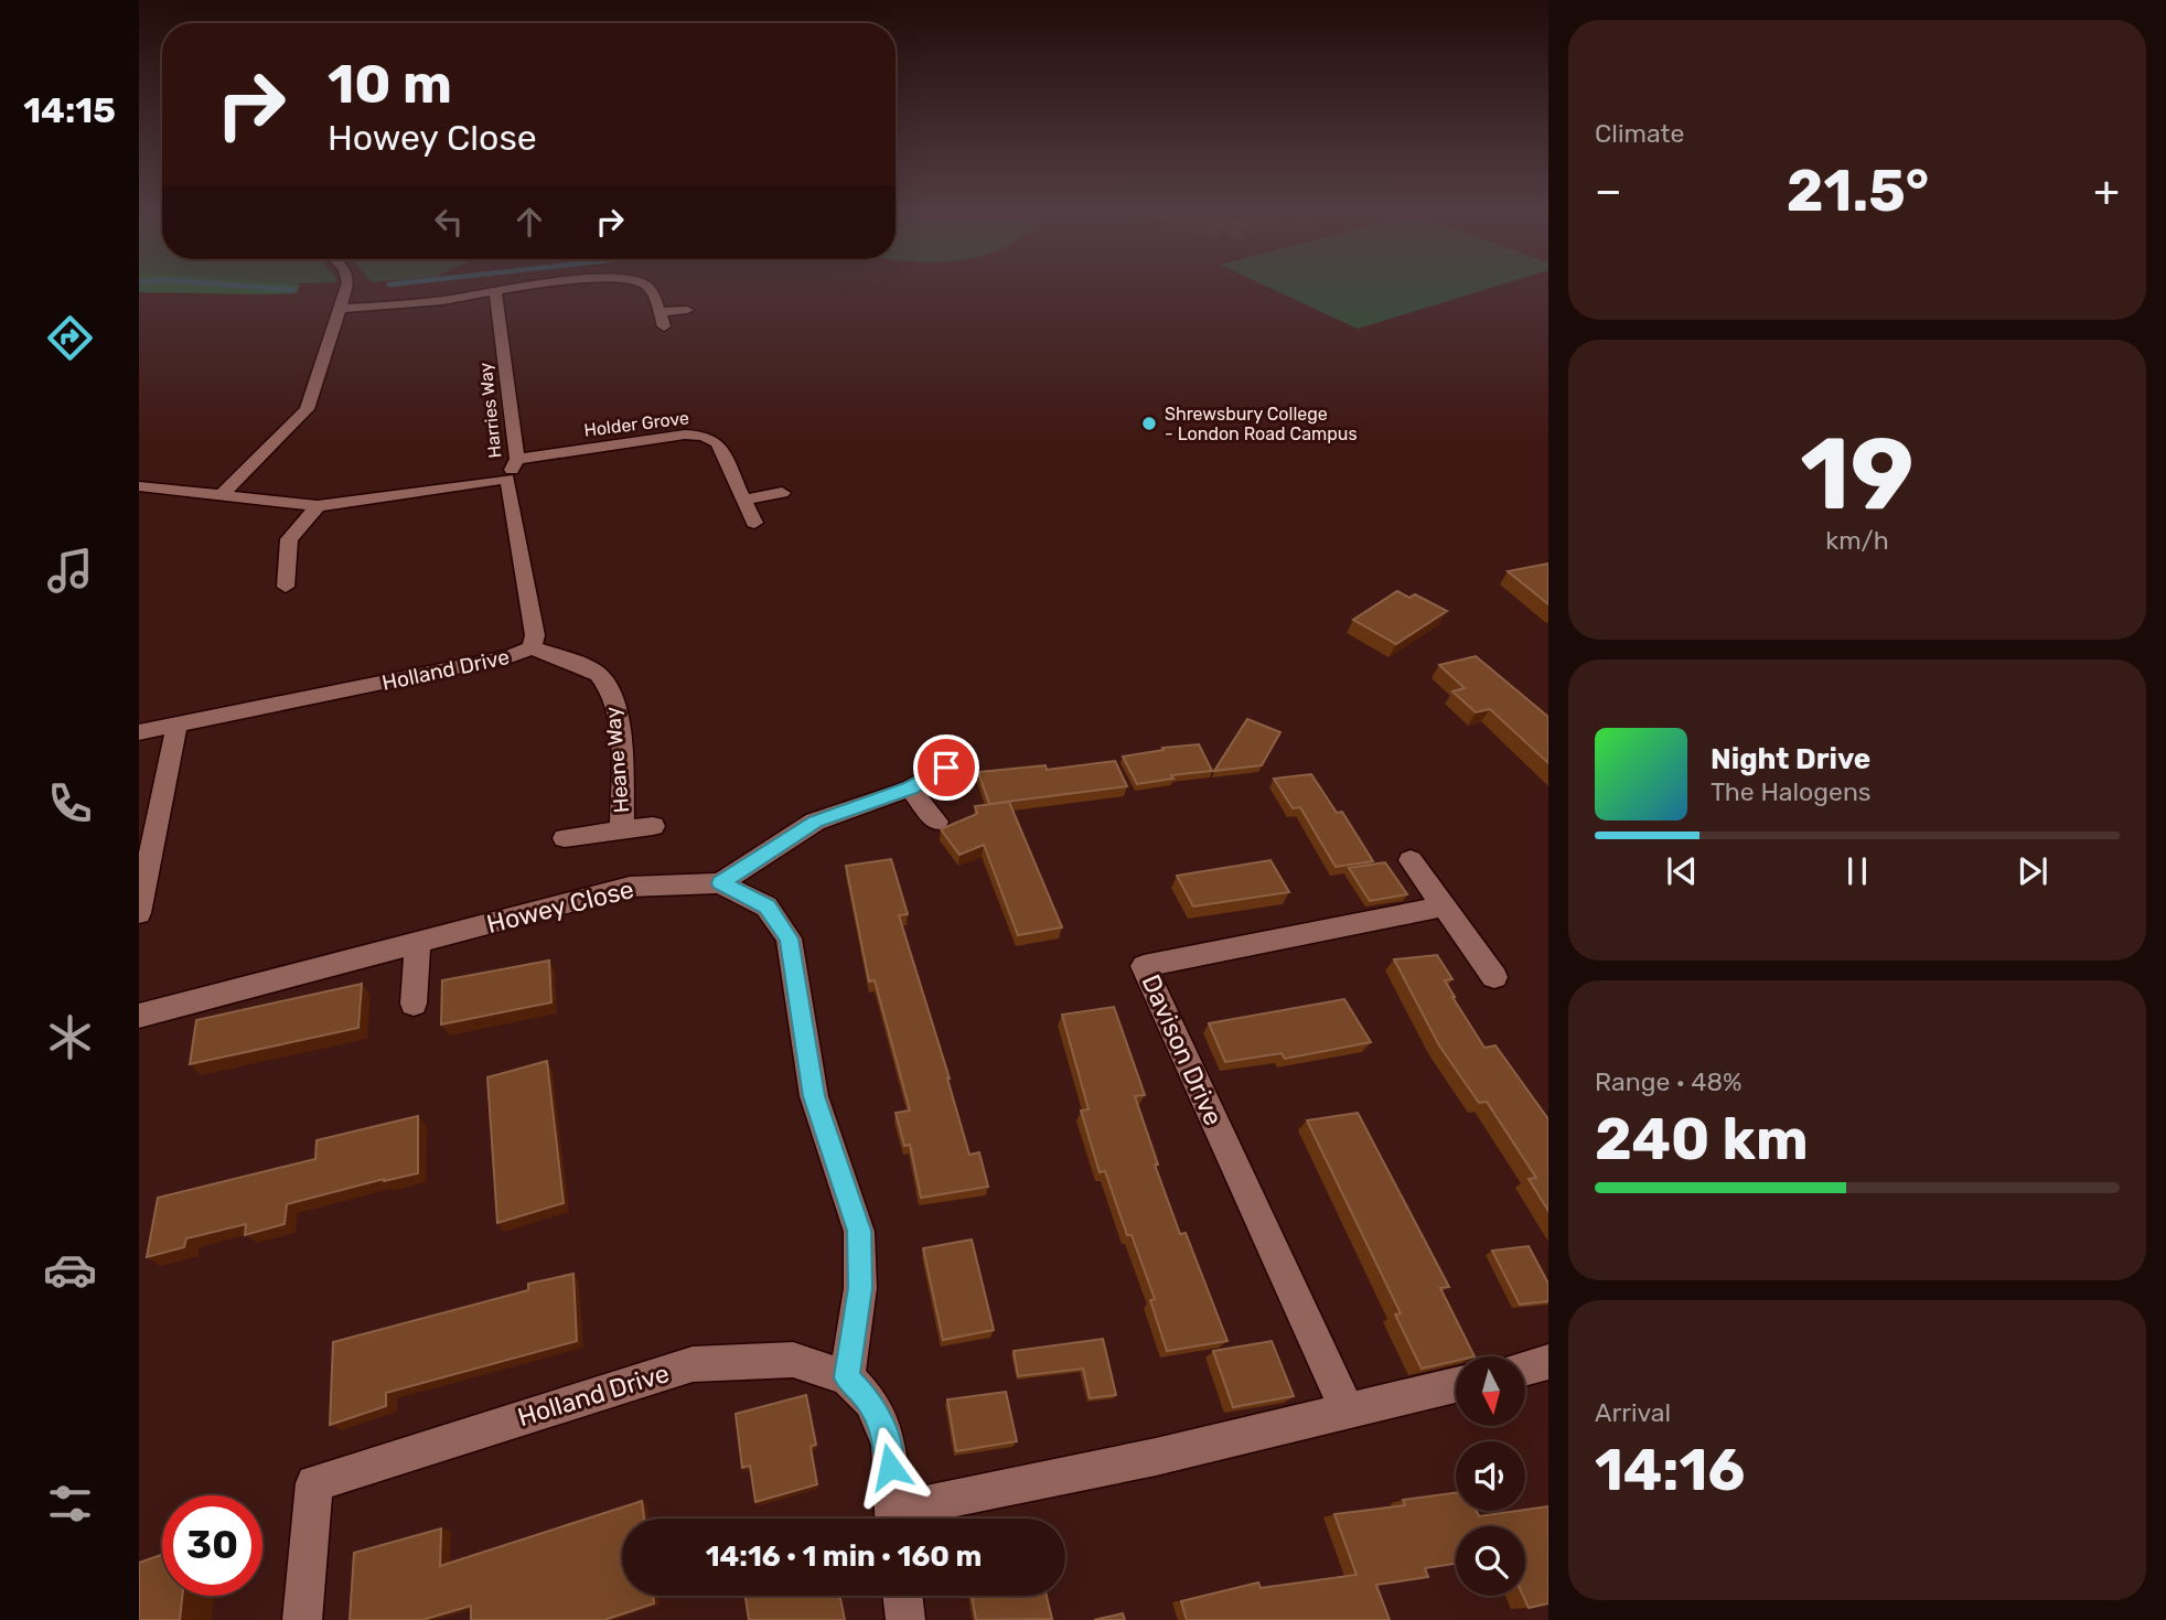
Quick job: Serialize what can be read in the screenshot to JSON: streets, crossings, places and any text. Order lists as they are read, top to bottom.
{
  "streets": {
    "street": [
      "Harries Way",
      "Holder Grove",
      "Holland Drive",
      "Heane Way",
      "Howey Close",
      "Davison Drive"
    ]
  },
  "crossings": [
    ["Harries Way", "Holder Grove"],
    ["Harries Way", "Holland Drive"],
    ["Holland Drive", "Heane Way"],
    ["Holland Drive", "Howey Close"]
  ],
  "places": ["Shrewsbury College - London Road Campus"],
  "north": "bottom",
  "page": {
    "tabs": "14:15",
    "tile": [
      "Climate",
      ["19", "km/h"],
      ["Range · 48%", "240 km"],
      ["Arrival", "14:16"]
    ],
    "turn": ["10 m", "Howey Close"],
    "heat": ["−", "21.5°", "+"],
    "song": ["Night Drive", "The Halogens"],
    "limit": "30",
    "trip": "14:16 · 1 min · 160 m"
  }
}
